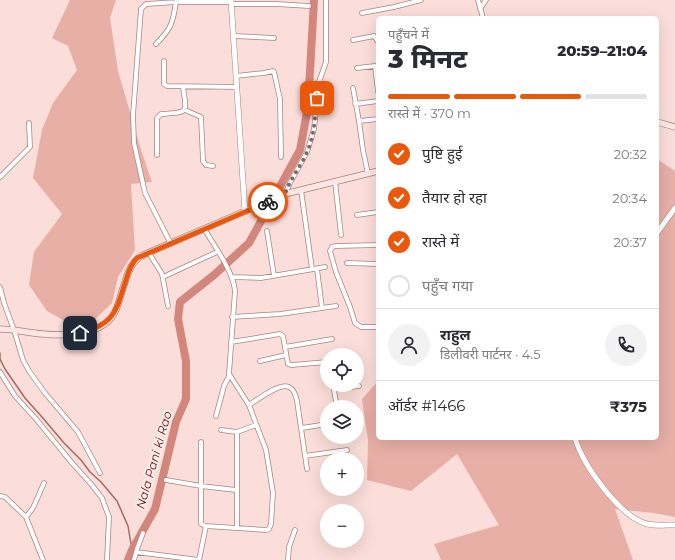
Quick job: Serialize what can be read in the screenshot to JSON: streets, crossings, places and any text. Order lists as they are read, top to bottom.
{
  "water": ["Nala Pani ki Rao"],
  "page": {
    "heading": ["3 मिनट", "पहुँचने में", "20:59–21:04"],
    "panel": [
      "राहुल",
      "डिलीवरी पार्टनर · 4.5",
      "ऑर्डर #1466",
      "₹375"
    ],
    "bar": "रास्ते में · 370 m",
    "list": [
      ["पुष्टि हुई", "20:32"],
      ["तैयार हो रहा", "20:34"],
      ["रास्ते में", "20:37"],
      "पहुँच गया"
    ],
    "map_buttons": ["+", "−"]
  }
}
